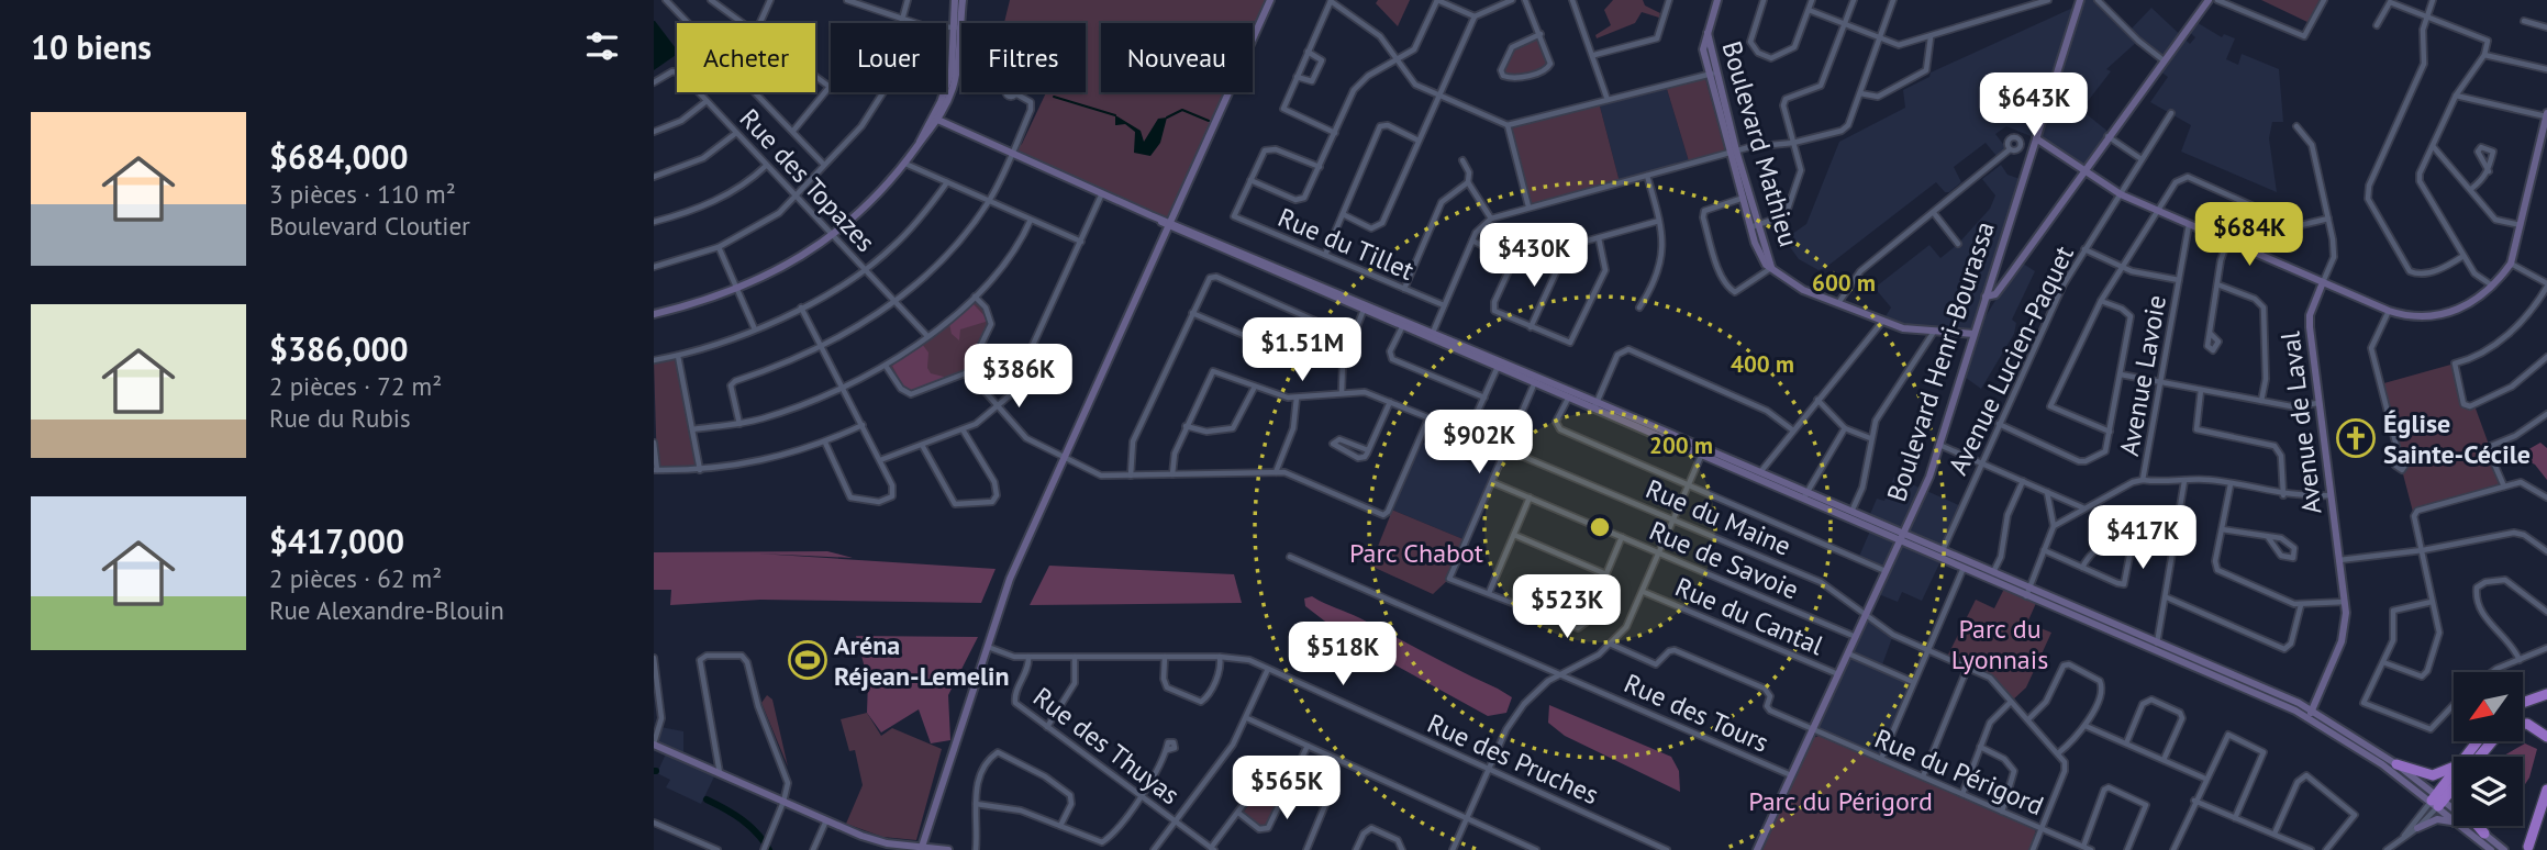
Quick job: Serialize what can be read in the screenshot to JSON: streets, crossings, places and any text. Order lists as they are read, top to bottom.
{
  "streets": {
    "street": [
      "Boulevard Mathieu",
      "Rue des Topazes",
      "Rue du Tillet",
      "Avenue Lucien-Paquet",
      "Boulevard Henri-Bourassa",
      "Avenue Lavoie",
      "Avenue de Laval",
      "Rue du Maine",
      "Rue de Savoie",
      "Rue du Cantal",
      "Rue des Tours",
      "Rue des Thuyas",
      "Rue des Pruches",
      "Rue du Périgord"
    ]
  },
  "crossings": [
    ["Boulevard Mathieu", "Boulevard Henri-Bourassa"],
    ["Boulevard Henri-Bourassa", "Rue du Maine"],
    ["Boulevard Henri-Bourassa", "Rue de Savoie"],
    ["Boulevard Henri-Bourassa", "Rue du Cantal"],
    ["Boulevard Henri-Bourassa", "Rue des Tours"],
    ["Boulevard Henri-Bourassa", "Rue du Périgord"],
    ["Rue des Thuyas", "Rue des Pruches"]
  ],
  "parks": ["Parc Chabot", "Parc du Lyonnais", "Parc du Périgord"],
  "places": {
    "church": ["Église Sainte-Cécile"],
    "sports": ["Aréna Réjean‑Lemelin"]
  },
  "north": "bottom left",
  "page": {
    "heading": "10 biens",
    "chip": [
      "Acheter",
      "Louer",
      "Filtres",
      "Nouveau"
    ],
    "price": [
      "$643K",
      "$684K",
      "$430K",
      "$1.51M",
      "$386K",
      "$902K",
      "$417K",
      "$523K",
      "$518K",
      "$565K"
    ],
    "list": [
      {
        "name": "$684,000",
        "note": "3 pièces · 110 m² · Boulevard Cloutier"
      },
      {
        "name": "$386,000",
        "note": "2 pièces · 72 m² · Rue du Rubis"
      },
      {
        "name": "$417,000",
        "note": "2 pièces · 62 m² · Rue Alexandre-Blouin"
      }
    ]
  },
  "rings": ["600 m", "400 m", "200 m"]
}
